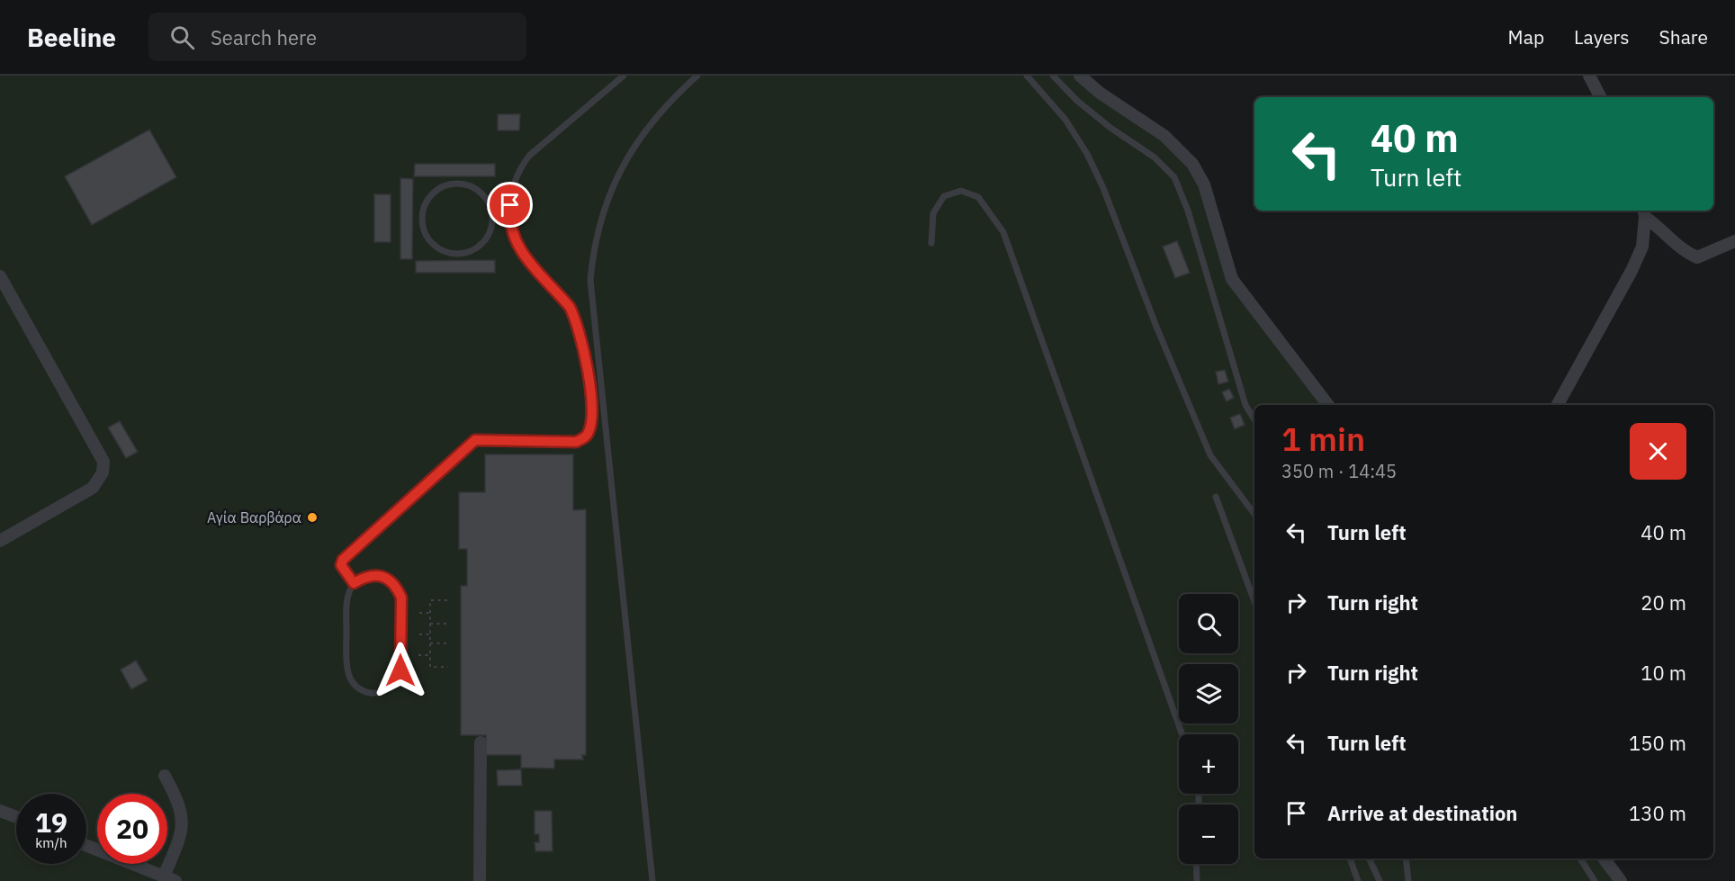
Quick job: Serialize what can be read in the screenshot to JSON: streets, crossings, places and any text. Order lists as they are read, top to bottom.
{
  "places": ["Αγία Βαρβάρα"],
  "page": {
    "header": "Beeline",
    "search": "Search here",
    "nav": ["Map", "Layers", "Share"],
    "turn": ["40 m", "Turn left"],
    "heading": ["1 min", "350 m · 14:45"],
    "list": [
      {
        "name": "Turn left",
        "value": "40 m"
      },
      {
        "name": "Turn right",
        "value": "20 m"
      },
      {
        "name": "Turn right",
        "value": "10 m"
      },
      {
        "name": "Turn left",
        "value": "150 m"
      },
      {
        "name": "Arrive at destination",
        "value": "130 m"
      }
    ],
    "map_buttons": ["+", "−"],
    "speed": "19 km/h",
    "limit": "20"
  }
}
